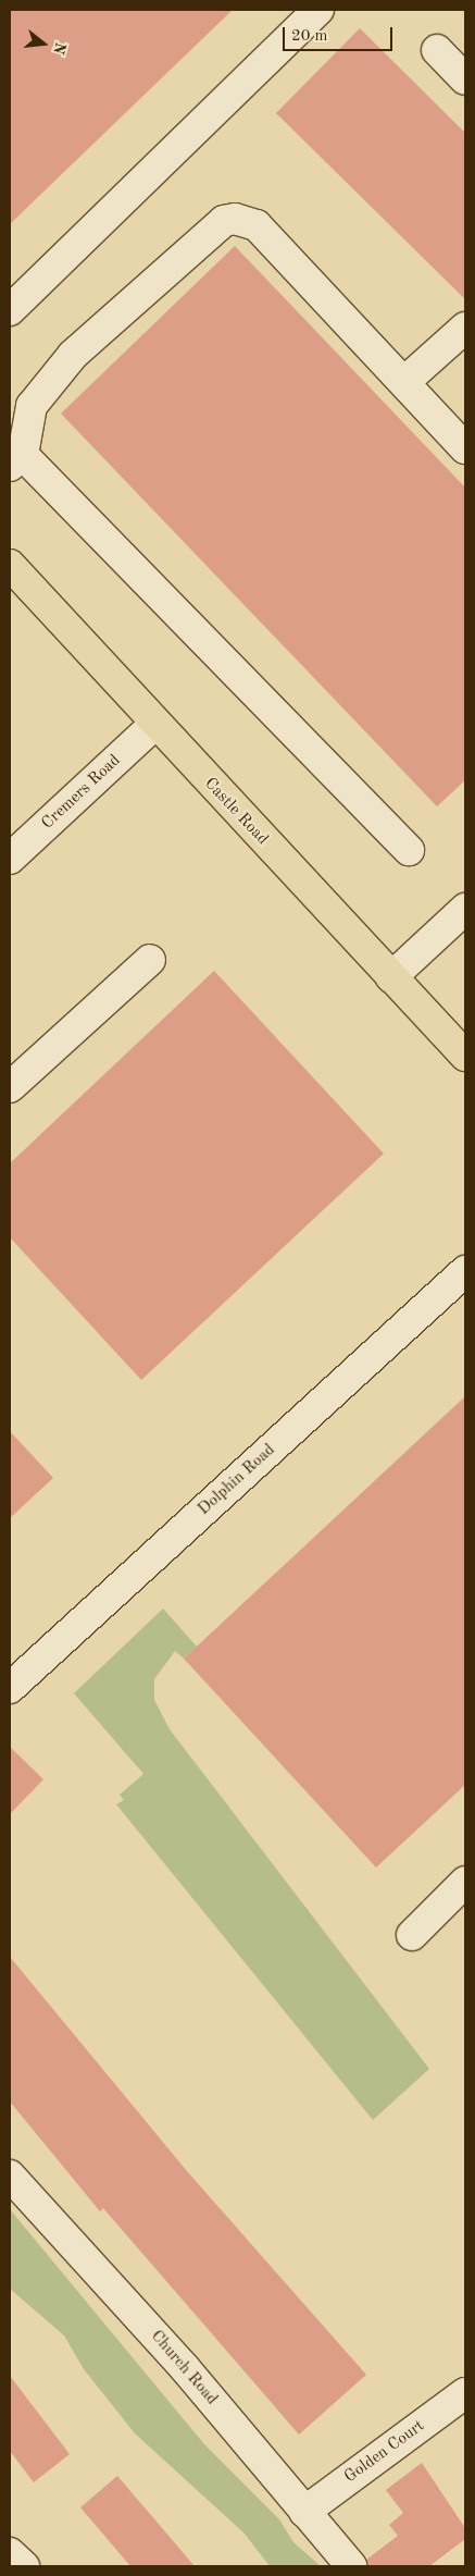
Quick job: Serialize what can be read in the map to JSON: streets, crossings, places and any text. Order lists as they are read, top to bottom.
{
  "streets": {
    "main road": ["Castle Road"],
    "street": [
      "Cremers Road",
      "Dolphin Road",
      "Church Road",
      "Golden Court"
    ]
  },
  "crossings": [
    ["Cremers Road", "Castle Road"],
    ["Church Road", "Golden Court"]
  ],
  "scale_bar": "20 m",
  "north": "right"
}
